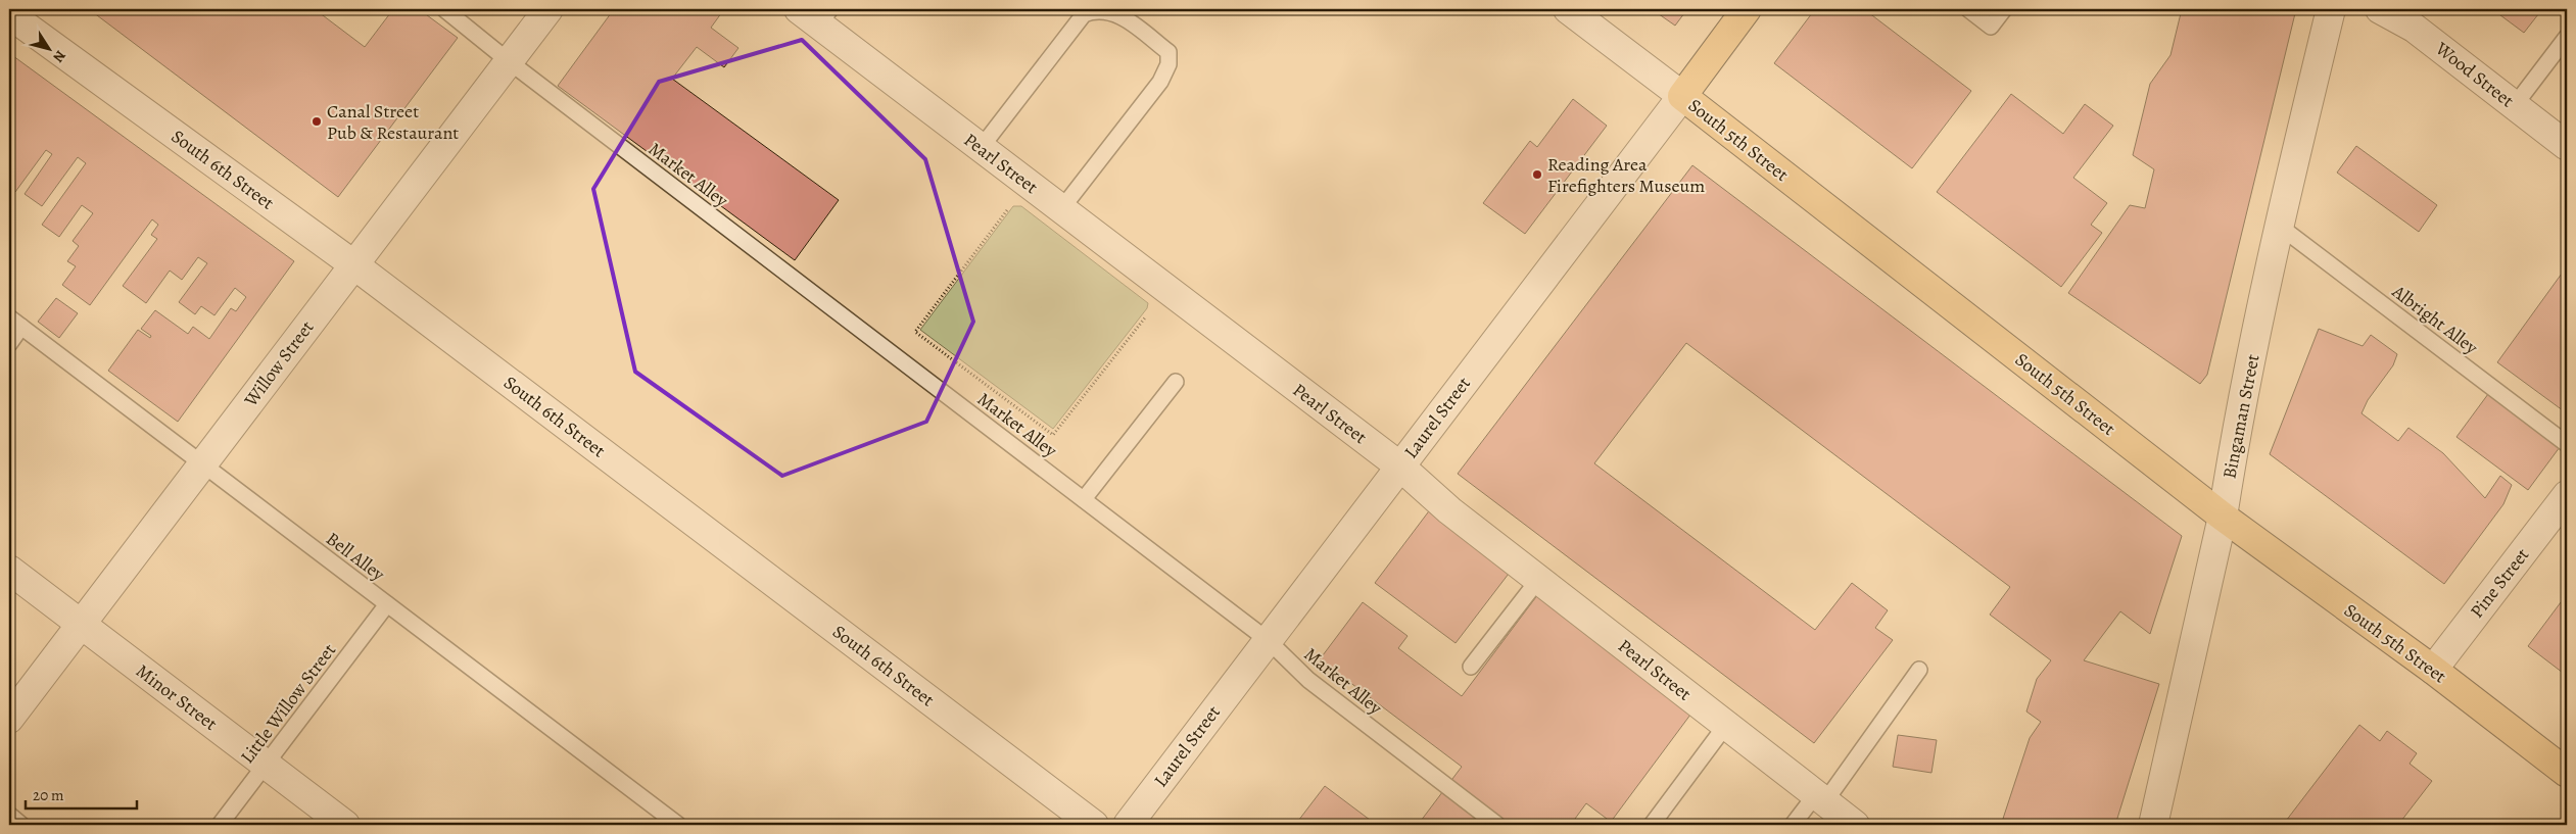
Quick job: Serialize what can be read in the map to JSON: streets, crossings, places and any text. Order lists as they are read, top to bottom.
{
  "streets": {
    "main road": ["South 5th Street", "Laurel Street"],
    "street": [
      "Wood Street",
      "Pearl Street",
      "South 6th Street",
      "Willow Street",
      "Bingaman Street",
      "Pine Street",
      "Minor Street"
    ],
    "lane": [
      "Market Alley",
      "Albright Alley",
      "Bell Alley",
      "Little Willow Street"
    ]
  },
  "crossings": [
    ["South 5th Street", "Bingaman Street"],
    ["South 5th Street", "Laurel Street"],
    ["South 5th Street", "Pine Street"],
    ["Pearl Street", "Laurel Street"],
    ["South 6th Street", "Willow Street"],
    ["Market Alley", "Willow Street"],
    ["Market Alley", "Laurel Street"],
    ["Albright Alley", "Bingaman Street"],
    ["Willow Street", "Bell Alley"],
    ["Willow Street", "Minor Street"],
    ["Bell Alley", "Little Willow Street"],
    ["Minor Street", "Little Willow Street"]
  ],
  "places": ["Canal Street Pub & Restaurant", "Reading Area Firefighters Museum"],
  "scale_bar": "20 m",
  "north": "bottom right"
}
